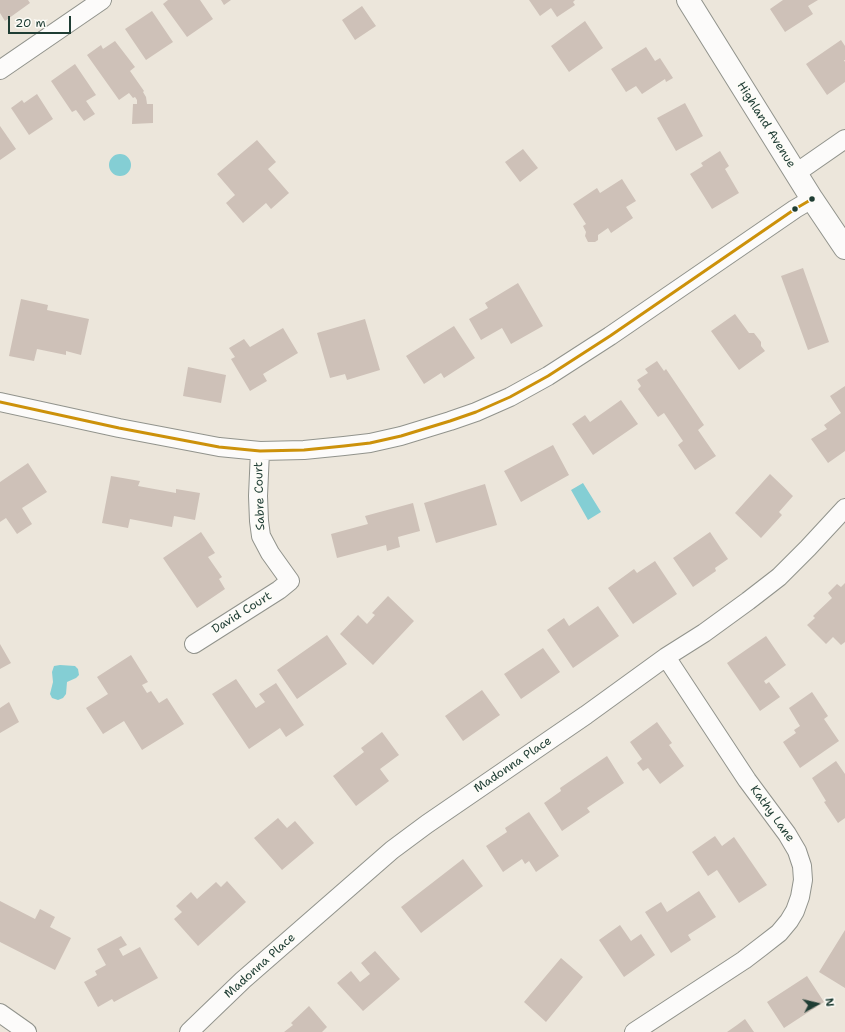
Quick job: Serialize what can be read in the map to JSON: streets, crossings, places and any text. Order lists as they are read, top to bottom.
{
  "streets": {
    "street": [
      "Highland Avenue",
      "Sabre Court",
      "David Court",
      "Madonna Place",
      "Kathy Lane"
    ]
  },
  "crossings": [
    ["Sabre Court", "David Court"],
    ["Madonna Place", "Kathy Lane"]
  ],
  "scale_bar": "20 m",
  "north": "right"
}
